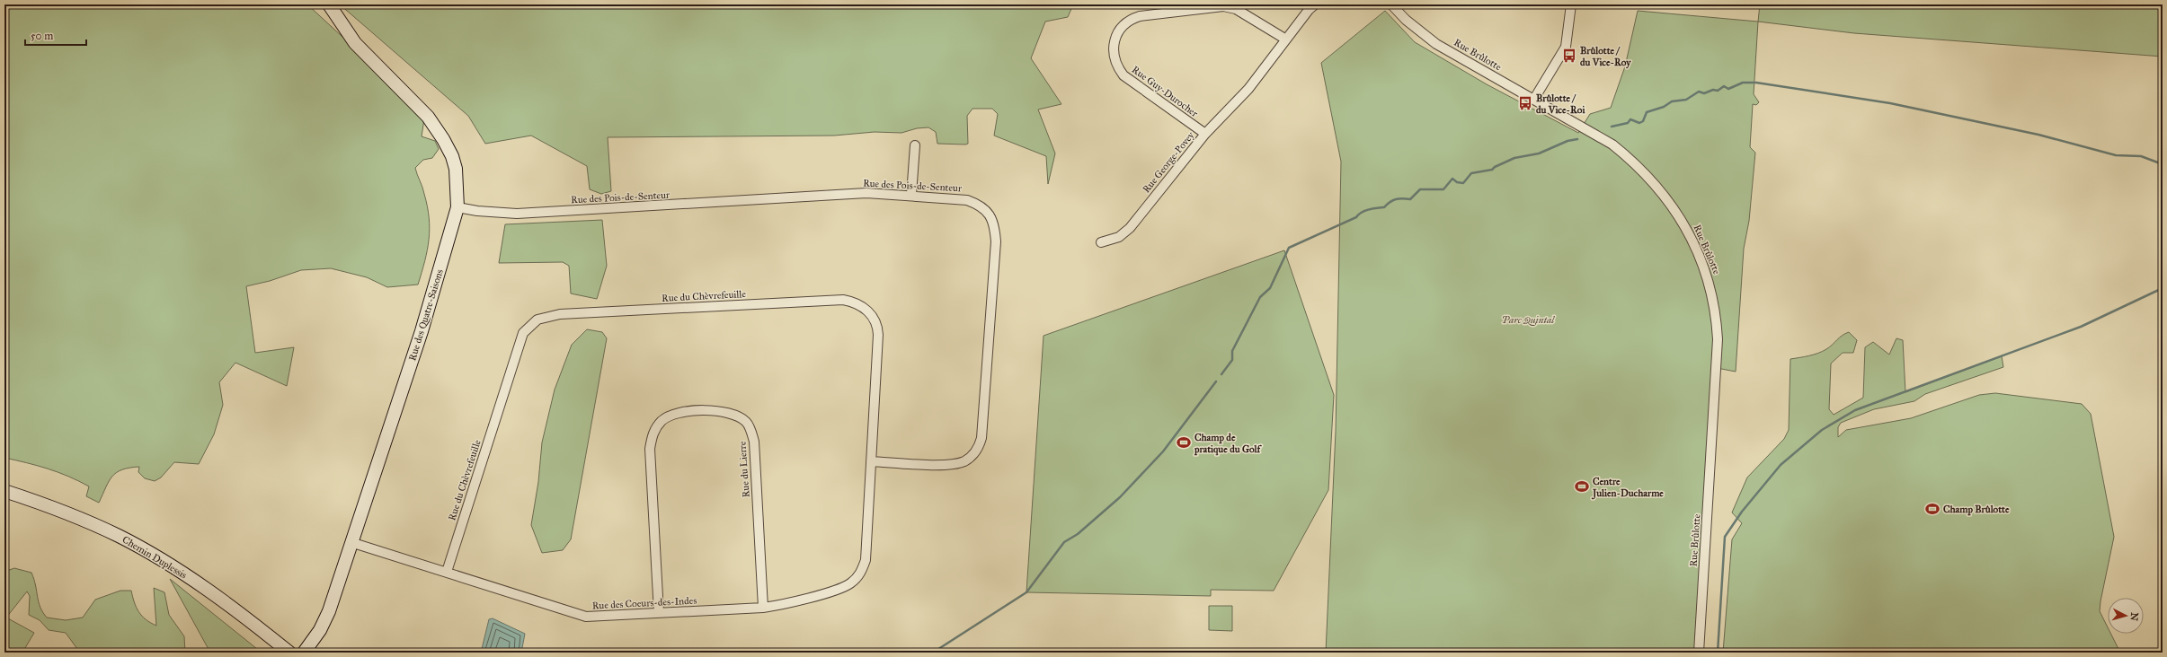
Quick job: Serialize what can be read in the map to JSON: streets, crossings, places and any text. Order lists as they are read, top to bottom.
{
  "streets": {
    "street": [
      "Rue Brûlotte",
      "Rue Guy-Durocher",
      "Rue George-Povey",
      "Rue des Pois-de-Senteur",
      "Rue du Chèvrefeuille",
      "Rue des Quatre-Saisons",
      "Rue du Lierre",
      "Chemin Duplessis",
      "Rue des Coeurs-des-Indes"
    ]
  },
  "crossings": [
    ["Rue Guy-Durocher", "Rue George-Povey"],
    ["Rue des Pois-de-Senteur", "Rue du Chèvrefeuille"],
    ["Rue des Pois-de-Senteur", "Rue des Quatre-Saisons"],
    ["Rue du Chèvrefeuille", "Rue des Coeurs-des-Indes"],
    ["Rue des Quatre-Saisons", "Rue des Coeurs-des-Indes"],
    ["Rue du Lierre", "Rue des Coeurs-des-Indes"]
  ],
  "parks": ["Parc Quintal"],
  "places": {
    "bus stop": ["Brûlotte / du Vice-Roy", "Brûlotte / du Vice-Roi"],
    "sports": ["Champ de pratique du Golf", "Centre Julien-Ducharme", "Champ Brûlotte"]
  },
  "scale_bar": "50 m",
  "north": "right"
}
